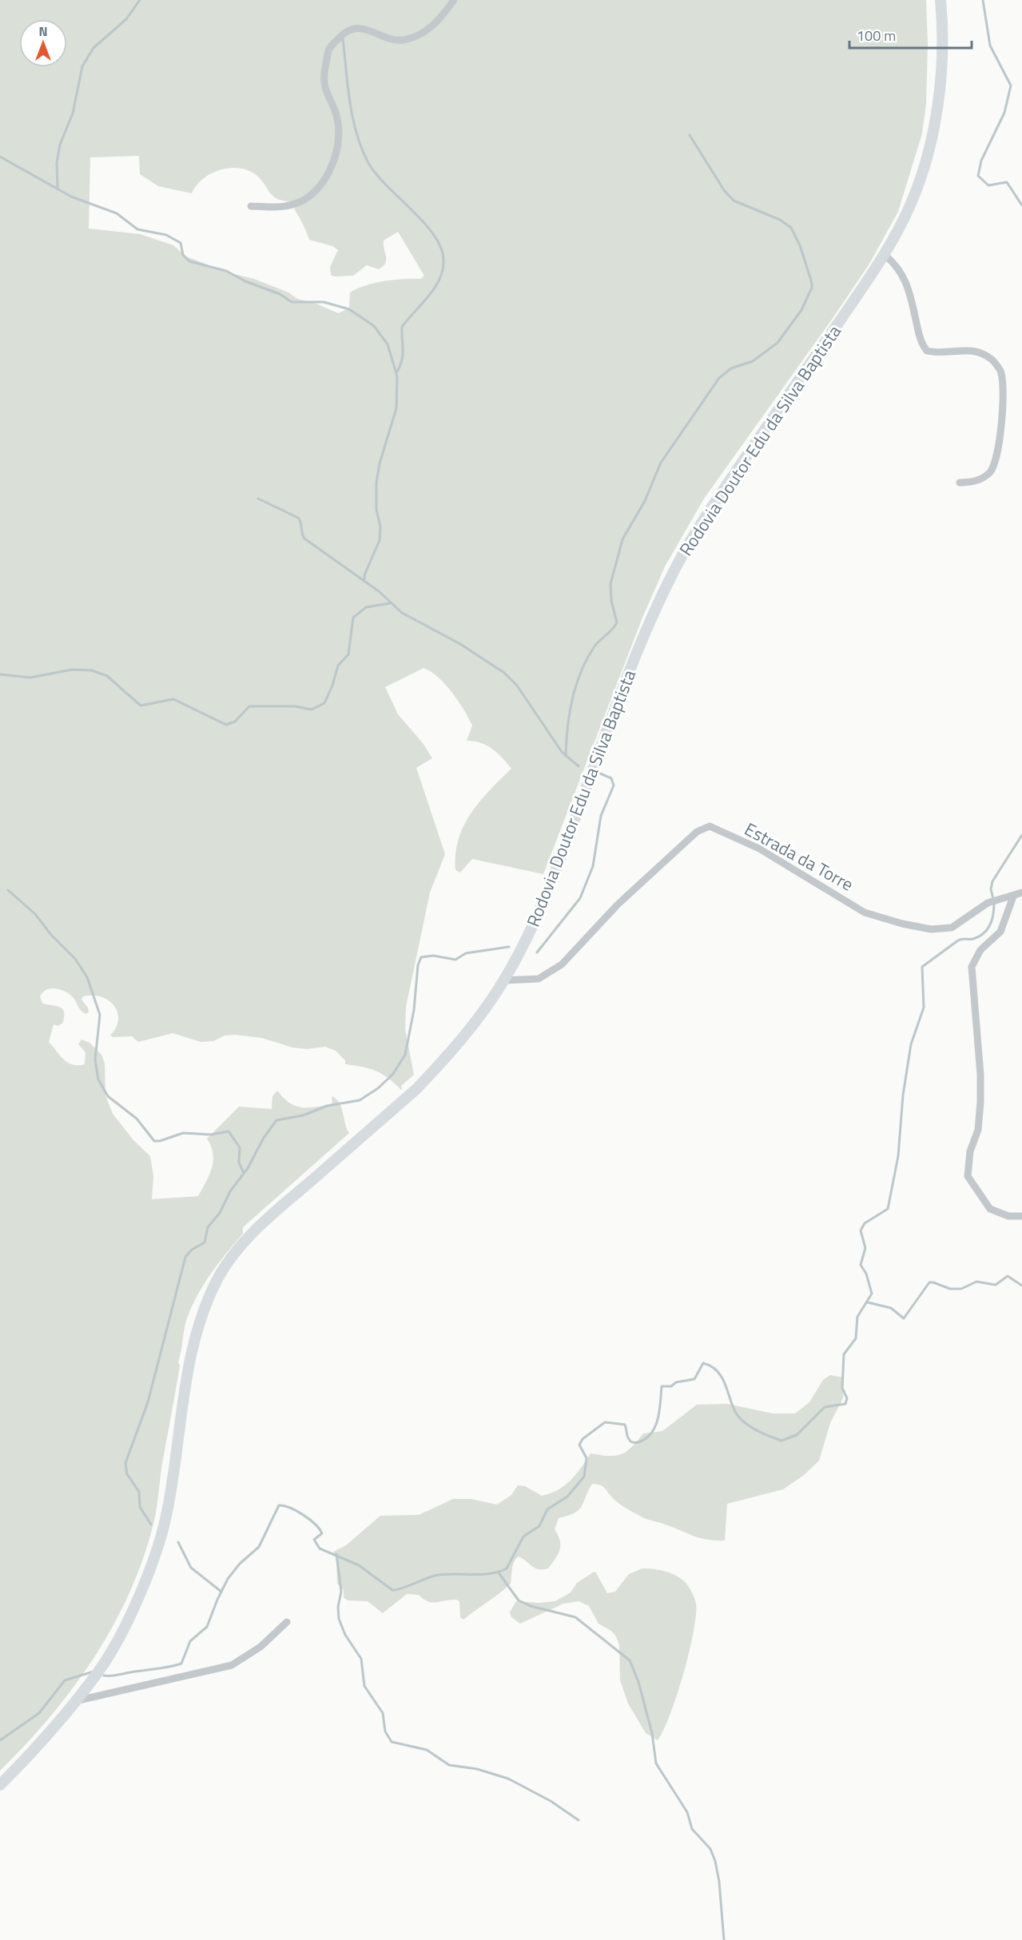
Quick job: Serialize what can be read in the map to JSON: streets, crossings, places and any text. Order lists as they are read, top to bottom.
{
  "streets": {
    "main road": ["Rodovia Doutor Edu da Silva Baptista"],
    "street": ["Estrada da Torre"]
  },
  "crossings": [
    ["Rodovia Doutor Edu da Silva Baptista", "Estrada da Torre"]
  ],
  "scale_bar": "100 m",
  "north": "top"
}
